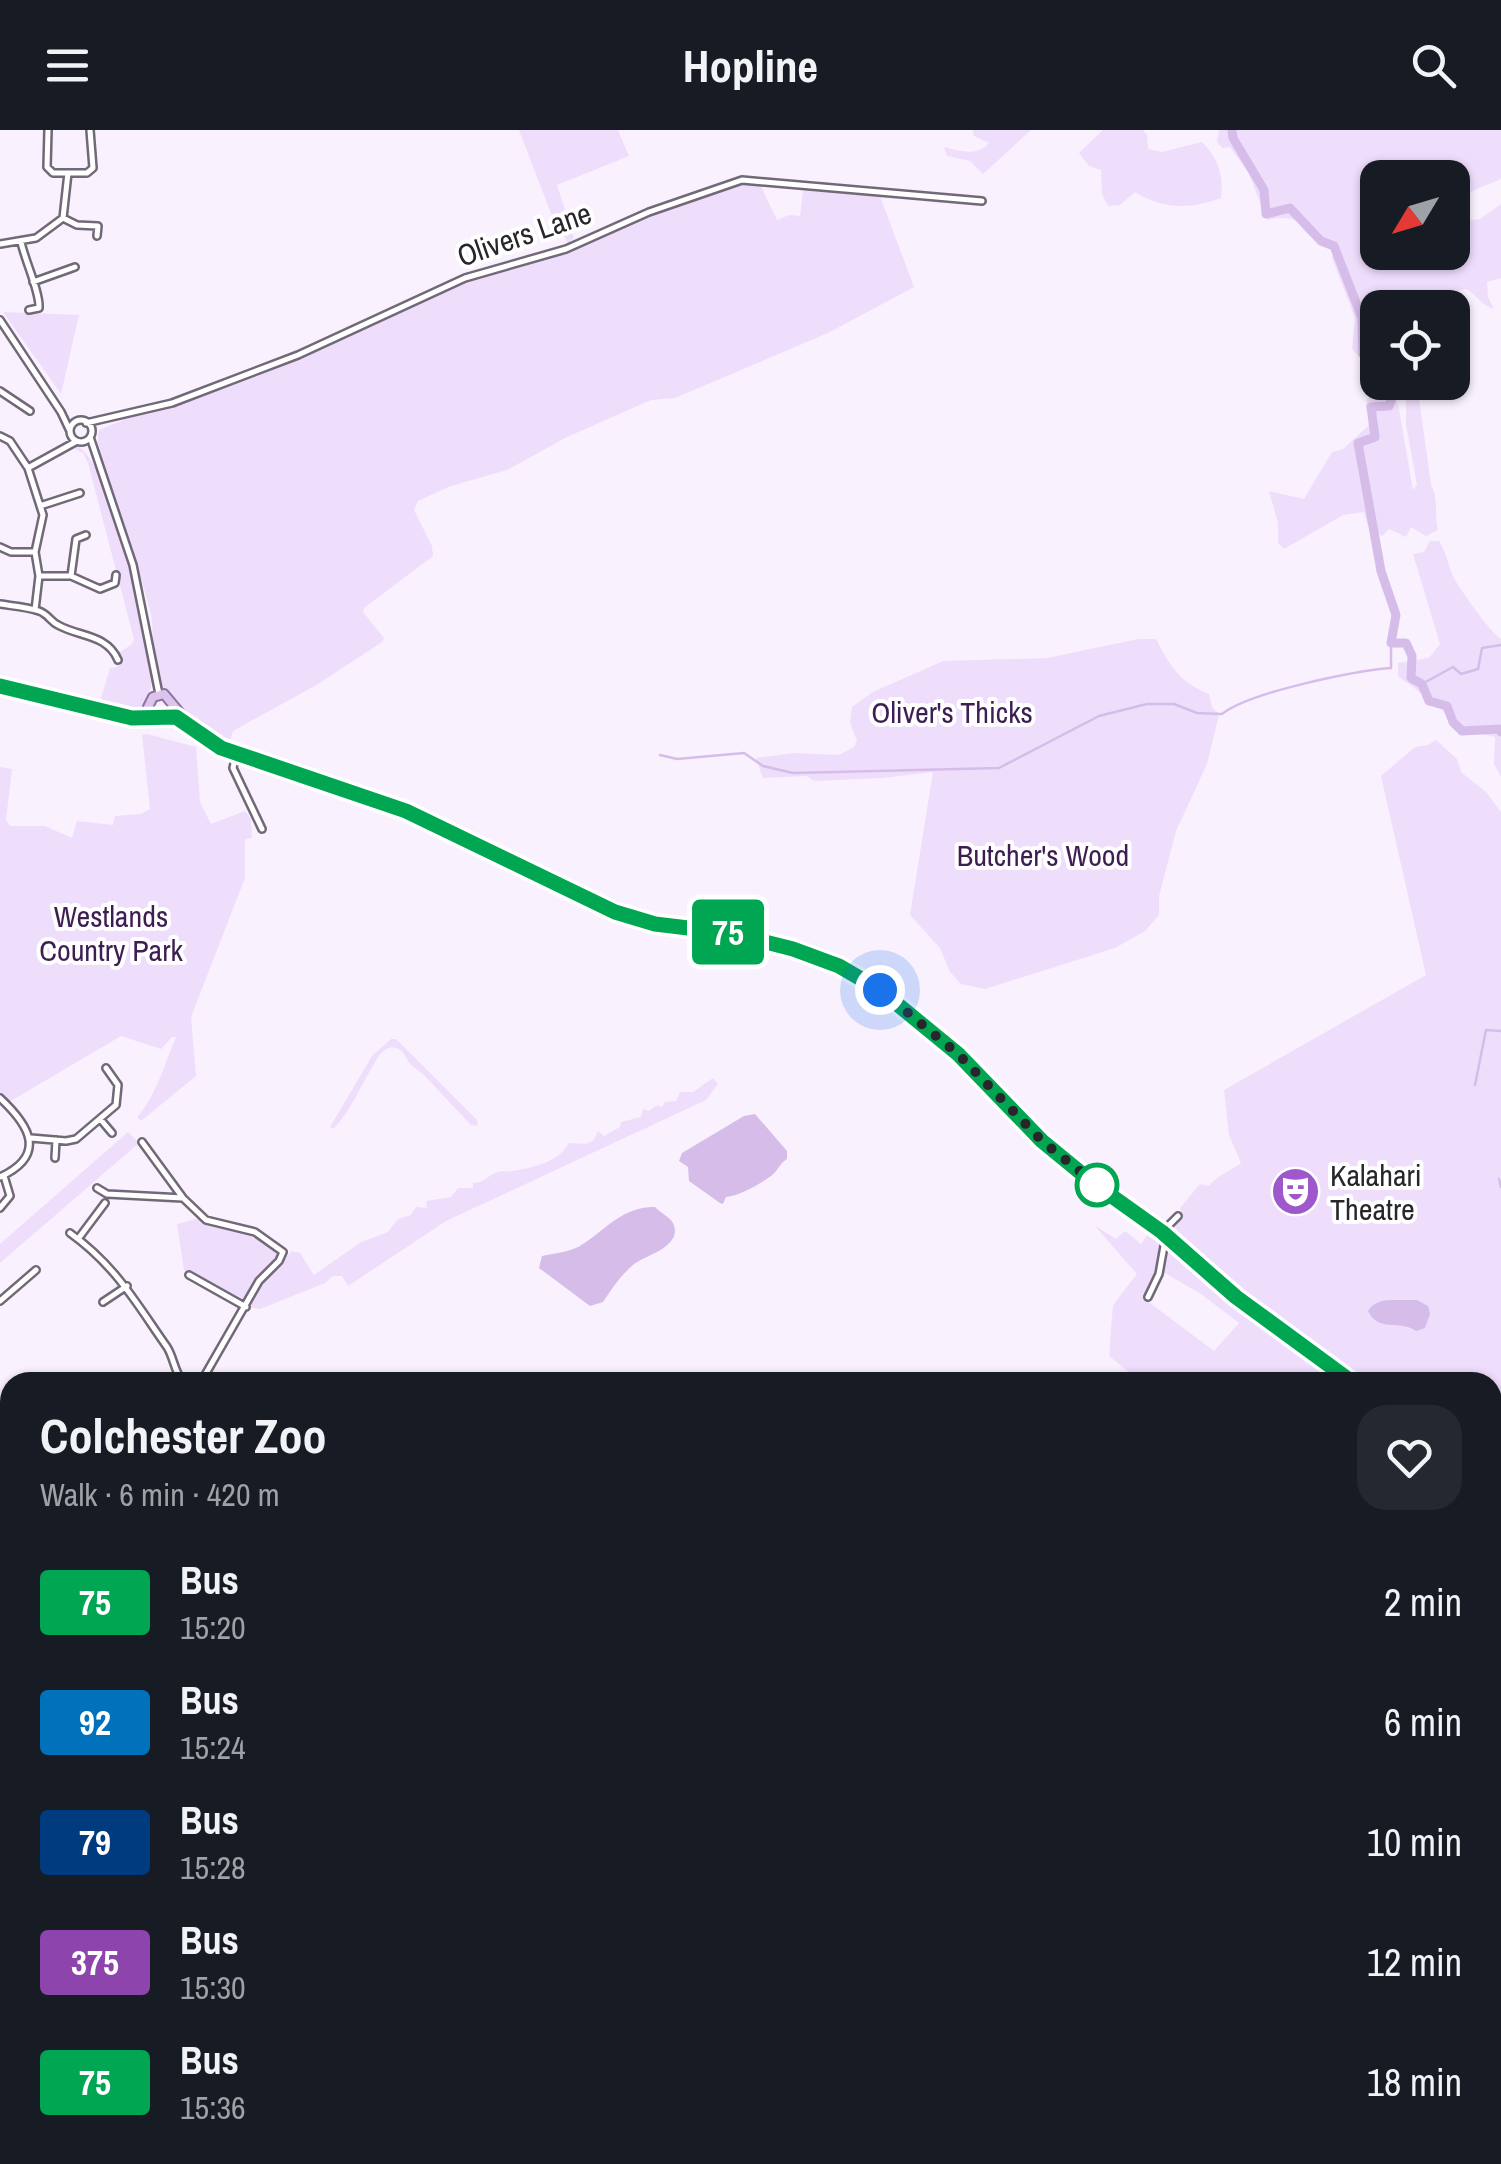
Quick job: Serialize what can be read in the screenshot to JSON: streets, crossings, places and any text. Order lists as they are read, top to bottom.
{
  "streets": {
    "street": ["Olivers Lane"]
  },
  "parks": ["Oliver's Thicks", "Butcher's Wood", "Westlands Country Park"],
  "places": {
    "theatre": ["Kalahari Theatre"]
  },
  "lines": ["bus line 75"],
  "north": "bottom left",
  "page": {
    "header": "Hopline",
    "on_map": "75",
    "heading": ["Colchester Zoo", "Walk · 6 min · 420 m"],
    "list": [
      {
        "mark": "75",
        "name": "Bus",
        "note": "15:20",
        "value": "2 min"
      },
      {
        "mark": "92",
        "name": "Bus",
        "note": "15:24",
        "value": "6 min"
      },
      {
        "mark": "79",
        "name": "Bus",
        "note": "15:28",
        "value": "10 min"
      },
      {
        "mark": "375",
        "name": "Bus",
        "note": "15:30",
        "value": "12 min"
      },
      {
        "mark": "75",
        "name": "Bus",
        "note": "15:36",
        "value": "18 min"
      }
    ]
  }
}
